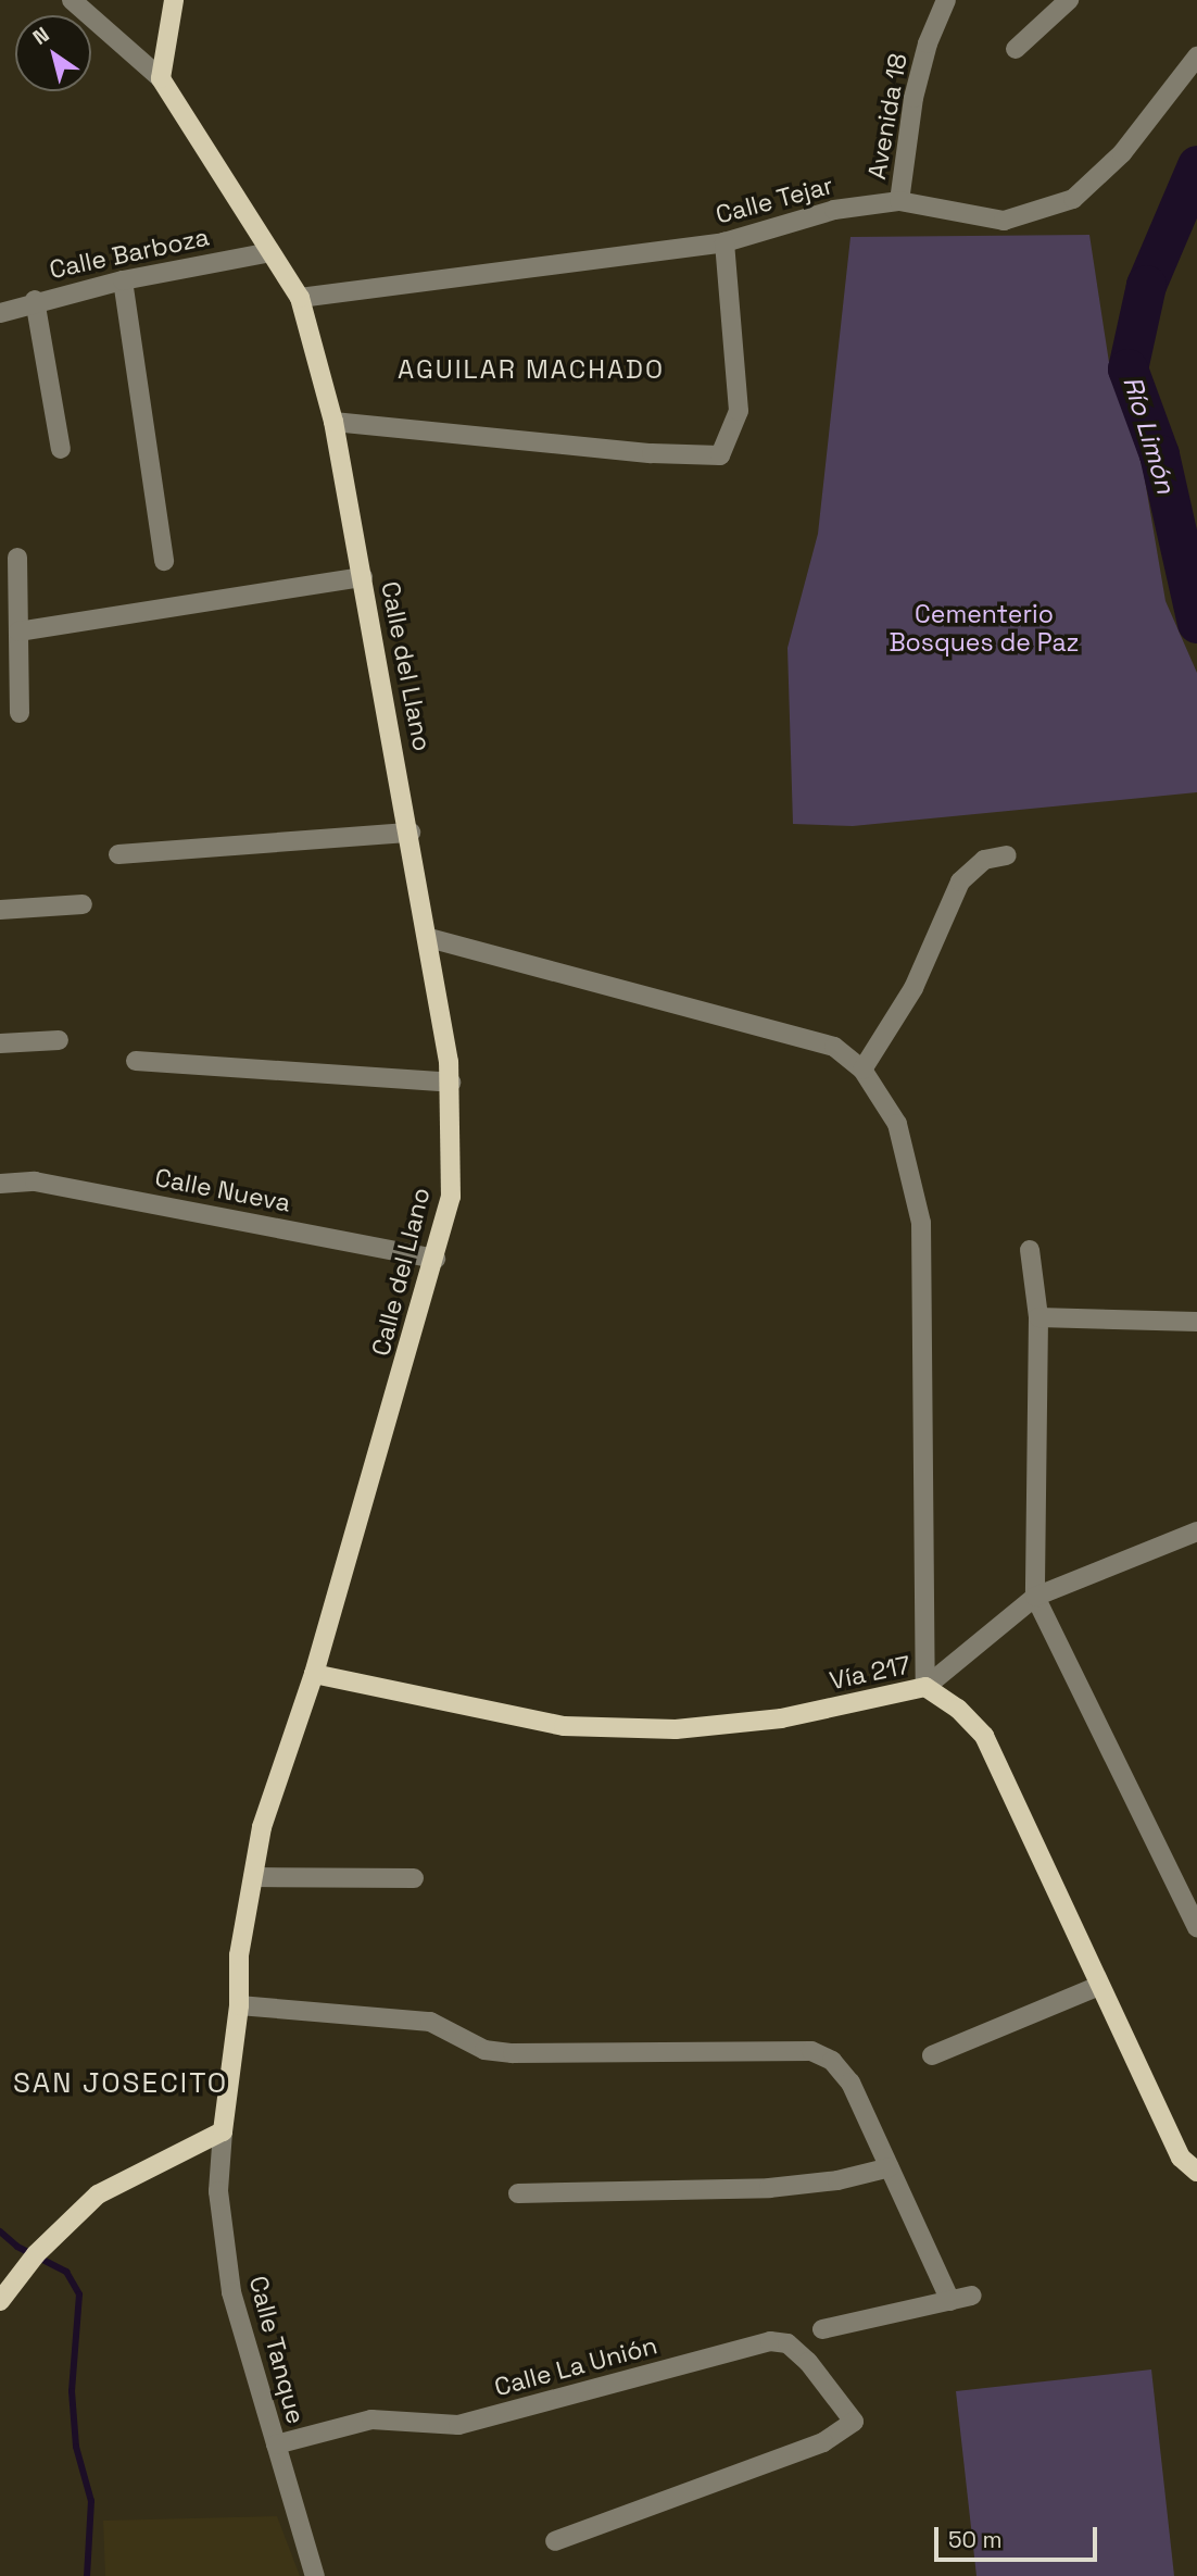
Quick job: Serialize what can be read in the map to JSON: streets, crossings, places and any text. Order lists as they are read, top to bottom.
{
  "streets": {
    "main road": ["Calle del Llano", "Vía 217"],
    "street": [
      "Avenida 18",
      "Calle Tejar",
      "Calle Barboza",
      "Calle Nueva",
      "Calle Tanque",
      "Calle La Unión"
    ]
  },
  "crossings": [
    ["Avenida 18", "Calle Tejar"],
    ["Calle Tejar", "Calle del Llano"],
    ["Calle Barboza", "Calle del Llano"],
    ["Calle del Llano", "Calle Nueva"],
    ["Calle del Llano", "Vía 217"],
    ["Calle del Llano", "Calle Tanque"],
    ["Calle Tanque", "Calle La Unión"]
  ],
  "districts": ["AGUILAR MACHADO", "SAN JOSECITO"],
  "water": ["Río Limón"],
  "parks": ["Cementerio Bosques de Paz"],
  "scale_bar": "50 m",
  "north": "top left"
}
